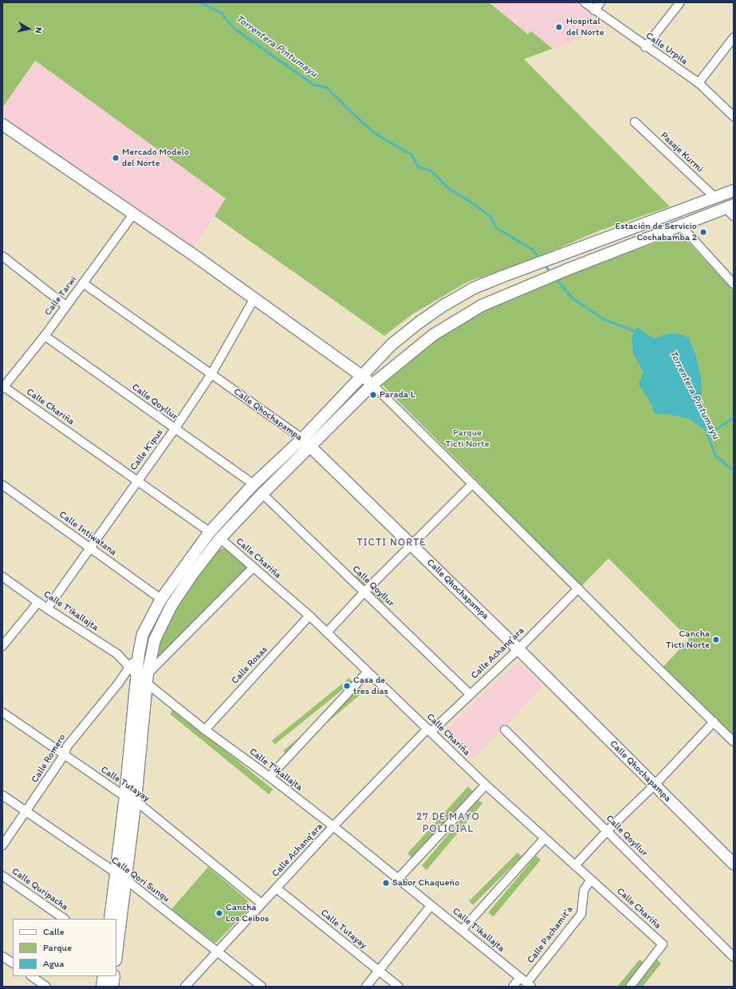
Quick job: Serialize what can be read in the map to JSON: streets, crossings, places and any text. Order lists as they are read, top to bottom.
{
  "streets": {
    "main road": ["Calle Qhochapampa"],
    "street": [
      "Calle Urpila",
      "Pasaje Kurmi",
      "Calle Tarwi",
      "Calle Qoyllur",
      "Calle Chariña",
      "Calle K'ipus",
      "Calle Intiwatana",
      "Calle T'ikallajta",
      "Calle Achanq'ara",
      "Calle Rosas",
      "Calle Romero",
      "Calle Tutayay",
      "Calle Qori Sunqu",
      "Calle Quripacha",
      "Calle Pachamit'a"
    ]
  },
  "crossings": [
    ["Calle Tarwi", "Calle Qoyllur"],
    ["Calle Tarwi", "Calle Chariña"],
    ["Calle Tarwi", "Calle Qhochapampa"],
    ["Calle Qoyllur", "Calle K'ipus"],
    ["Calle Qoyllur", "Calle Achanq'ara"],
    ["Calle Chariña", "Calle K'ipus"],
    ["Calle Chariña", "Calle Achanq'ara"],
    ["Calle Chariña", "Calle Rosas"],
    ["Calle Chariña", "Calle Pachamit'a"],
    ["Calle Qhochapampa", "Calle K'ipus"],
    ["Calle Qhochapampa", "Calle Achanq'ara"],
    ["Calle K'ipus", "Calle Intiwatana"],
    ["Calle K'ipus", "Calle T'ikallajta"],
    ["Calle T'ikallajta", "Calle Achanq'ara"],
    ["Calle T'ikallajta", "Calle Rosas"],
    ["Calle T'ikallajta", "Calle Romero"],
    ["Calle T'ikallajta", "Calle Pachamit'a"],
    ["Calle Achanq'ara", "Calle Tutayay"],
    ["Calle Achanq'ara", "Calle Qori Sunqu"],
    ["Calle Romero", "Calle Tutayay"],
    ["Calle Romero", "Calle Qori Sunqu"]
  ],
  "districts": ["TICTI NORTE", "27 DE MAYO POLICIAL"],
  "water": ["Torrentera Pintumayu"],
  "parks": ["Parque Ticti Norte"],
  "places": [
    "Hospital del Norte",
    "Mercado Modelo del Norte",
    "Estación de Servicio Cochabamba 2",
    "Parada L",
    "Cancha Ticti Norte",
    "Casa de tres días",
    "Sabor Chaqueño",
    "Cancha Los Ceibos"
  ],
  "legend": ["Calle", "Parque", "Agua"],
  "north": "right"
}
